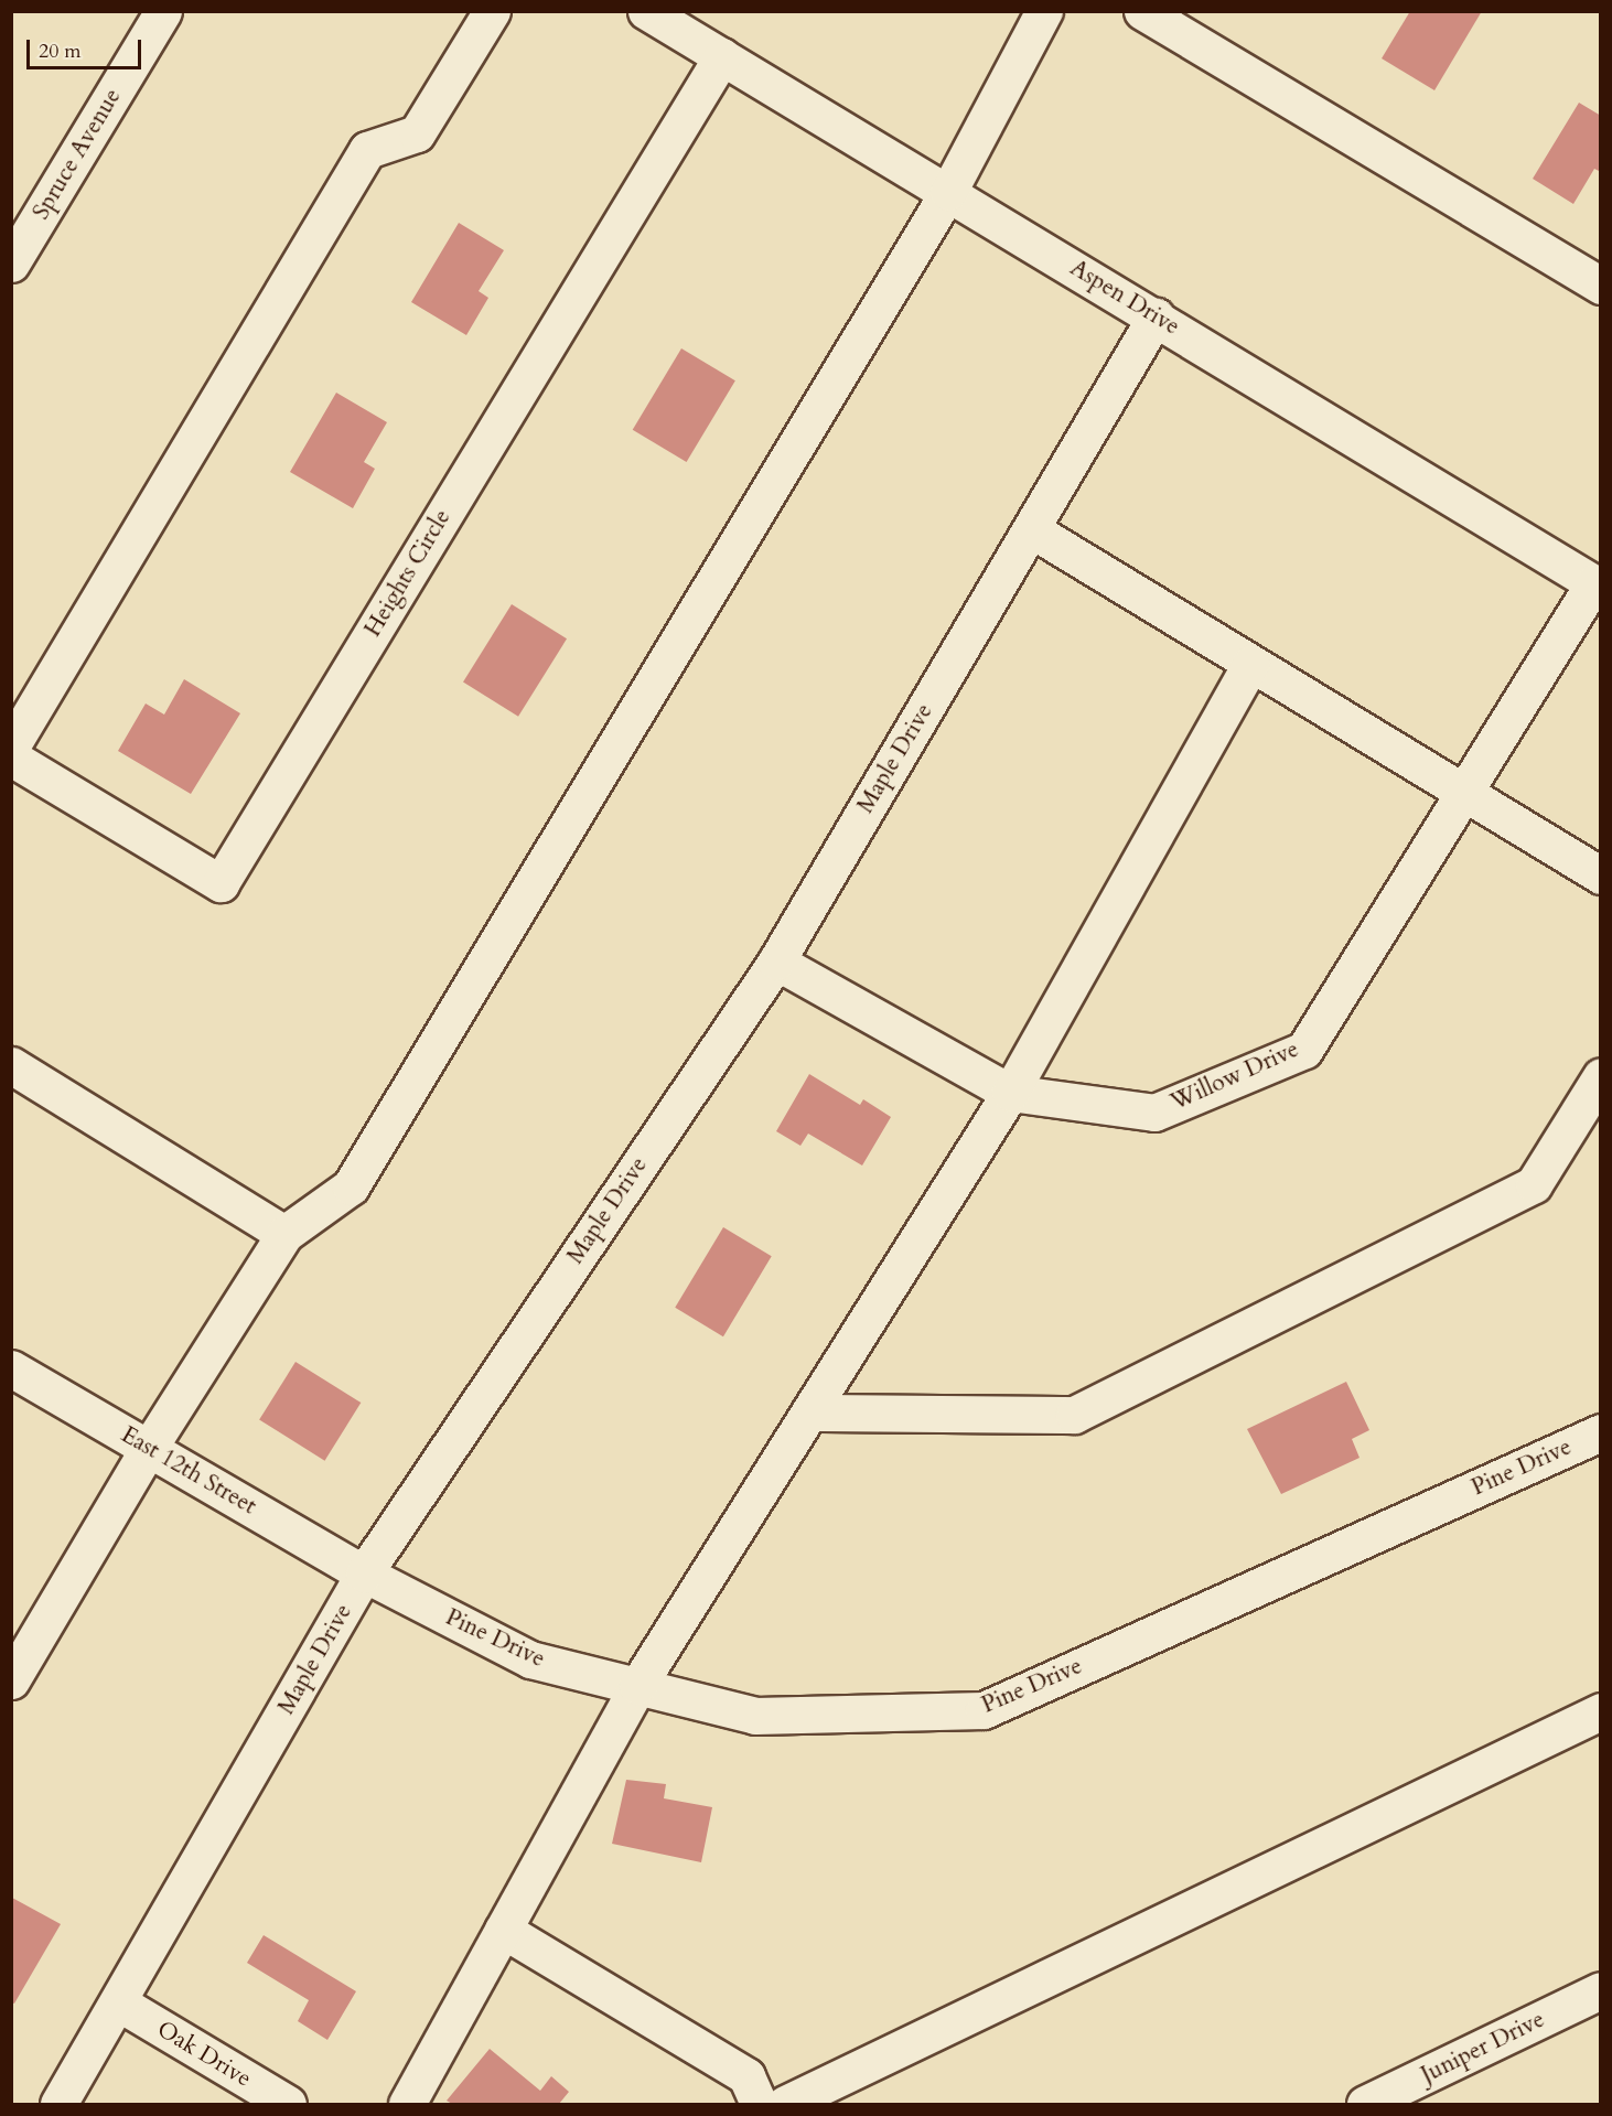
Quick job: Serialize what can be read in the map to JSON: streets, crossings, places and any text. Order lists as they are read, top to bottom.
{
  "streets": {
    "street": [
      "Spruce Avenue",
      "Aspen Drive",
      "Heights Circle",
      "Maple Drive",
      "Willow Drive",
      "Pine Drive",
      "East 12th Street",
      "Juniper Drive",
      "Oak Drive"
    ]
  },
  "crossings": [
    ["Aspen Drive", "Heights Circle"],
    ["Aspen Drive", "Maple Drive"],
    ["Aspen Drive", "Willow Drive"],
    ["Maple Drive", "Willow Drive"],
    ["Maple Drive", "Pine Drive"],
    ["Maple Drive", "East 12th Street"],
    ["Maple Drive", "Oak Drive"],
    ["Pine Drive", "East 12th Street"]
  ],
  "scale_bar": "20 m"
}
